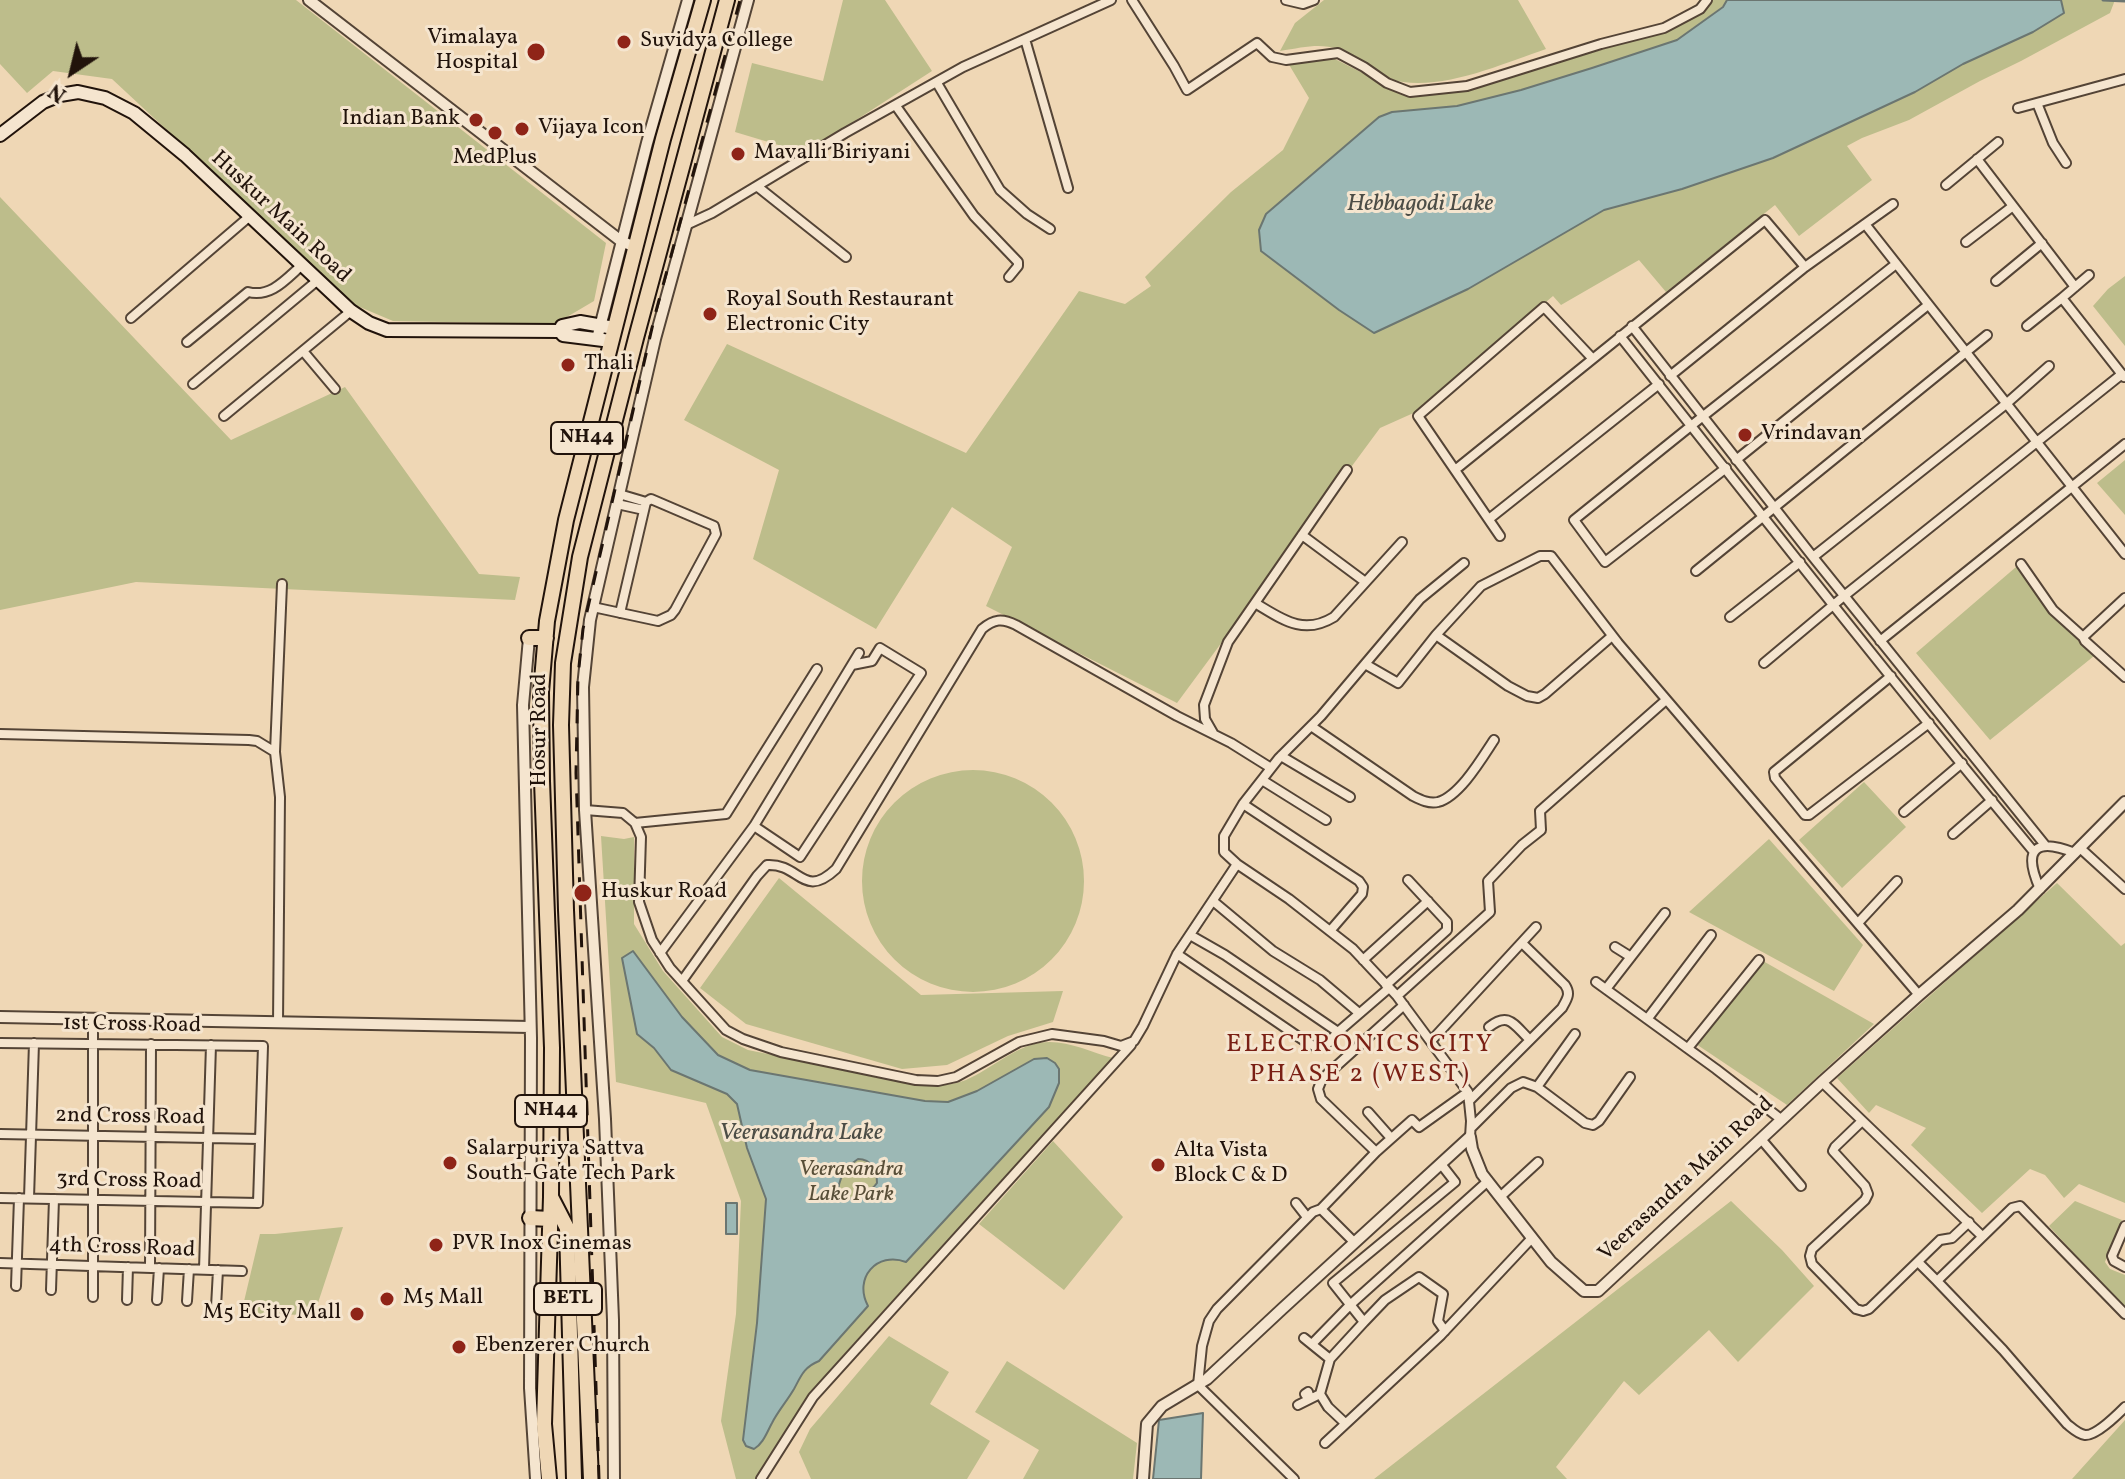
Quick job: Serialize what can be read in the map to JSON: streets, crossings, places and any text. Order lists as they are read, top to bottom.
{
  "streets": {
    "highway": ["NH44", "Hosur Road", "BETL"],
    "main road": ["Huskur Main Road"],
    "street": [
      "1st Cross Road",
      "2nd Cross Road",
      "Veerasandra Main Road",
      "3rd Cross Road",
      "4th Cross Road"
    ]
  },
  "crossings": [
    ["Huskur Main Road", "Hosur Road"],
    ["Hosur Road", "BETL"],
    ["1st Cross Road", "2nd Cross Road"],
    ["1st Cross Road", "3rd Cross Road"],
    ["2nd Cross Road", "3rd Cross Road"]
  ],
  "districts": ["ELECTRONICS CITY PHASE 2 (WEST)"],
  "water": ["Hebbagodi Lake", "Veerasandra Lake"],
  "parks": ["Veerasandra Lake Park"],
  "places": [
    "Suvidya College",
    "Vimalaya Hospital",
    "Indian Bank",
    "Vijaya Icon",
    "MedPlus",
    "Mavalli Biriyani",
    "Royal South Restaurant Electronic City",
    "Thali",
    "Vrindavan",
    "Huskur Road",
    "Salarpuriya Sattva South-Gate Tech Park",
    "Alta Vista Block C & D",
    "PVR Inox Cinemas",
    "M5 Mall",
    "M5 ECity Mall",
    "Ebenzerer Church"
  ],
  "north": "bottom left"
}
